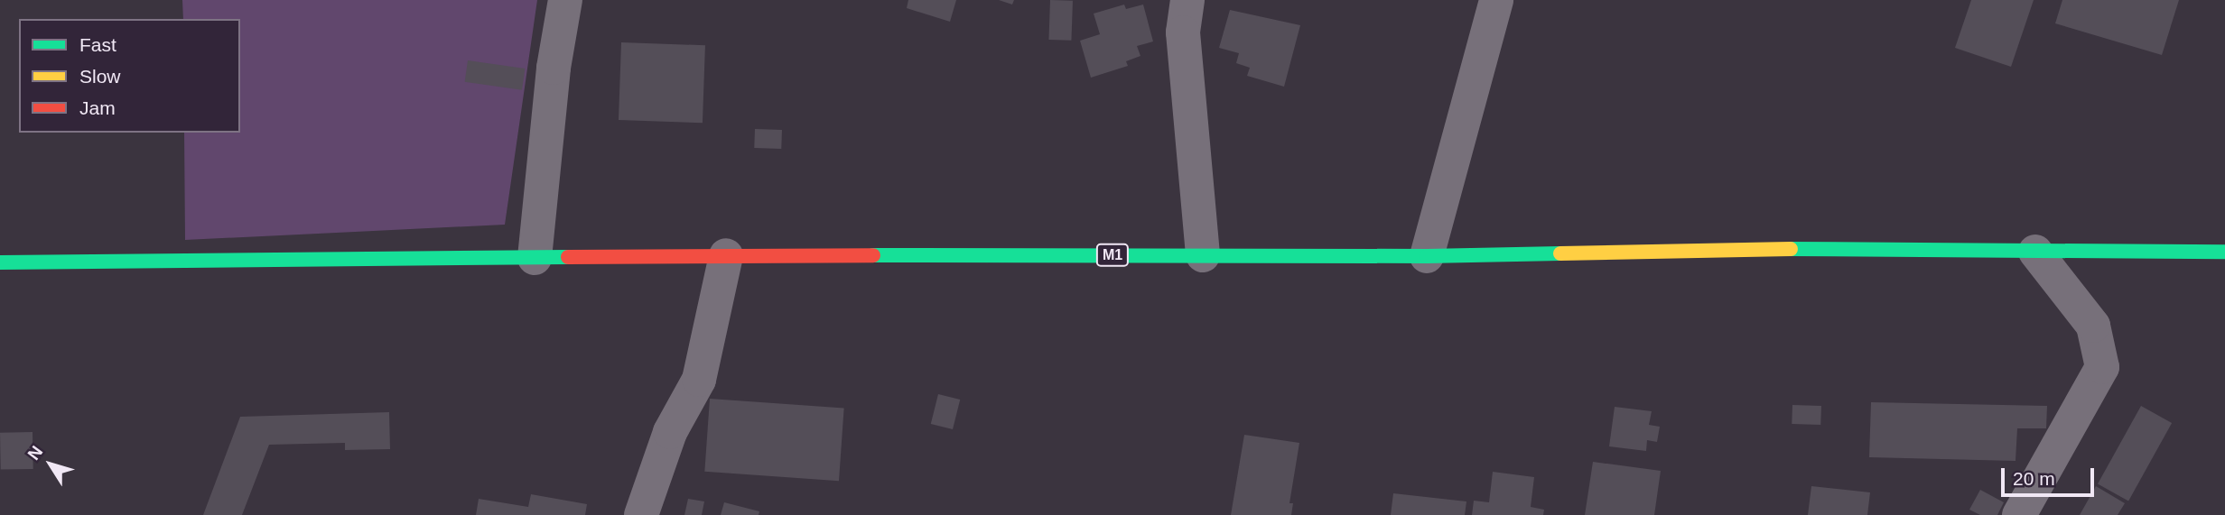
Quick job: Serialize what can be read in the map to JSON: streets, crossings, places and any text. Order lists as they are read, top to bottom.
{
  "streets": {
    "highway": ["M1"]
  },
  "legend": ["Fast", "Slow", "Jam"],
  "scale_bar": "20 m",
  "north": "top left"
}
